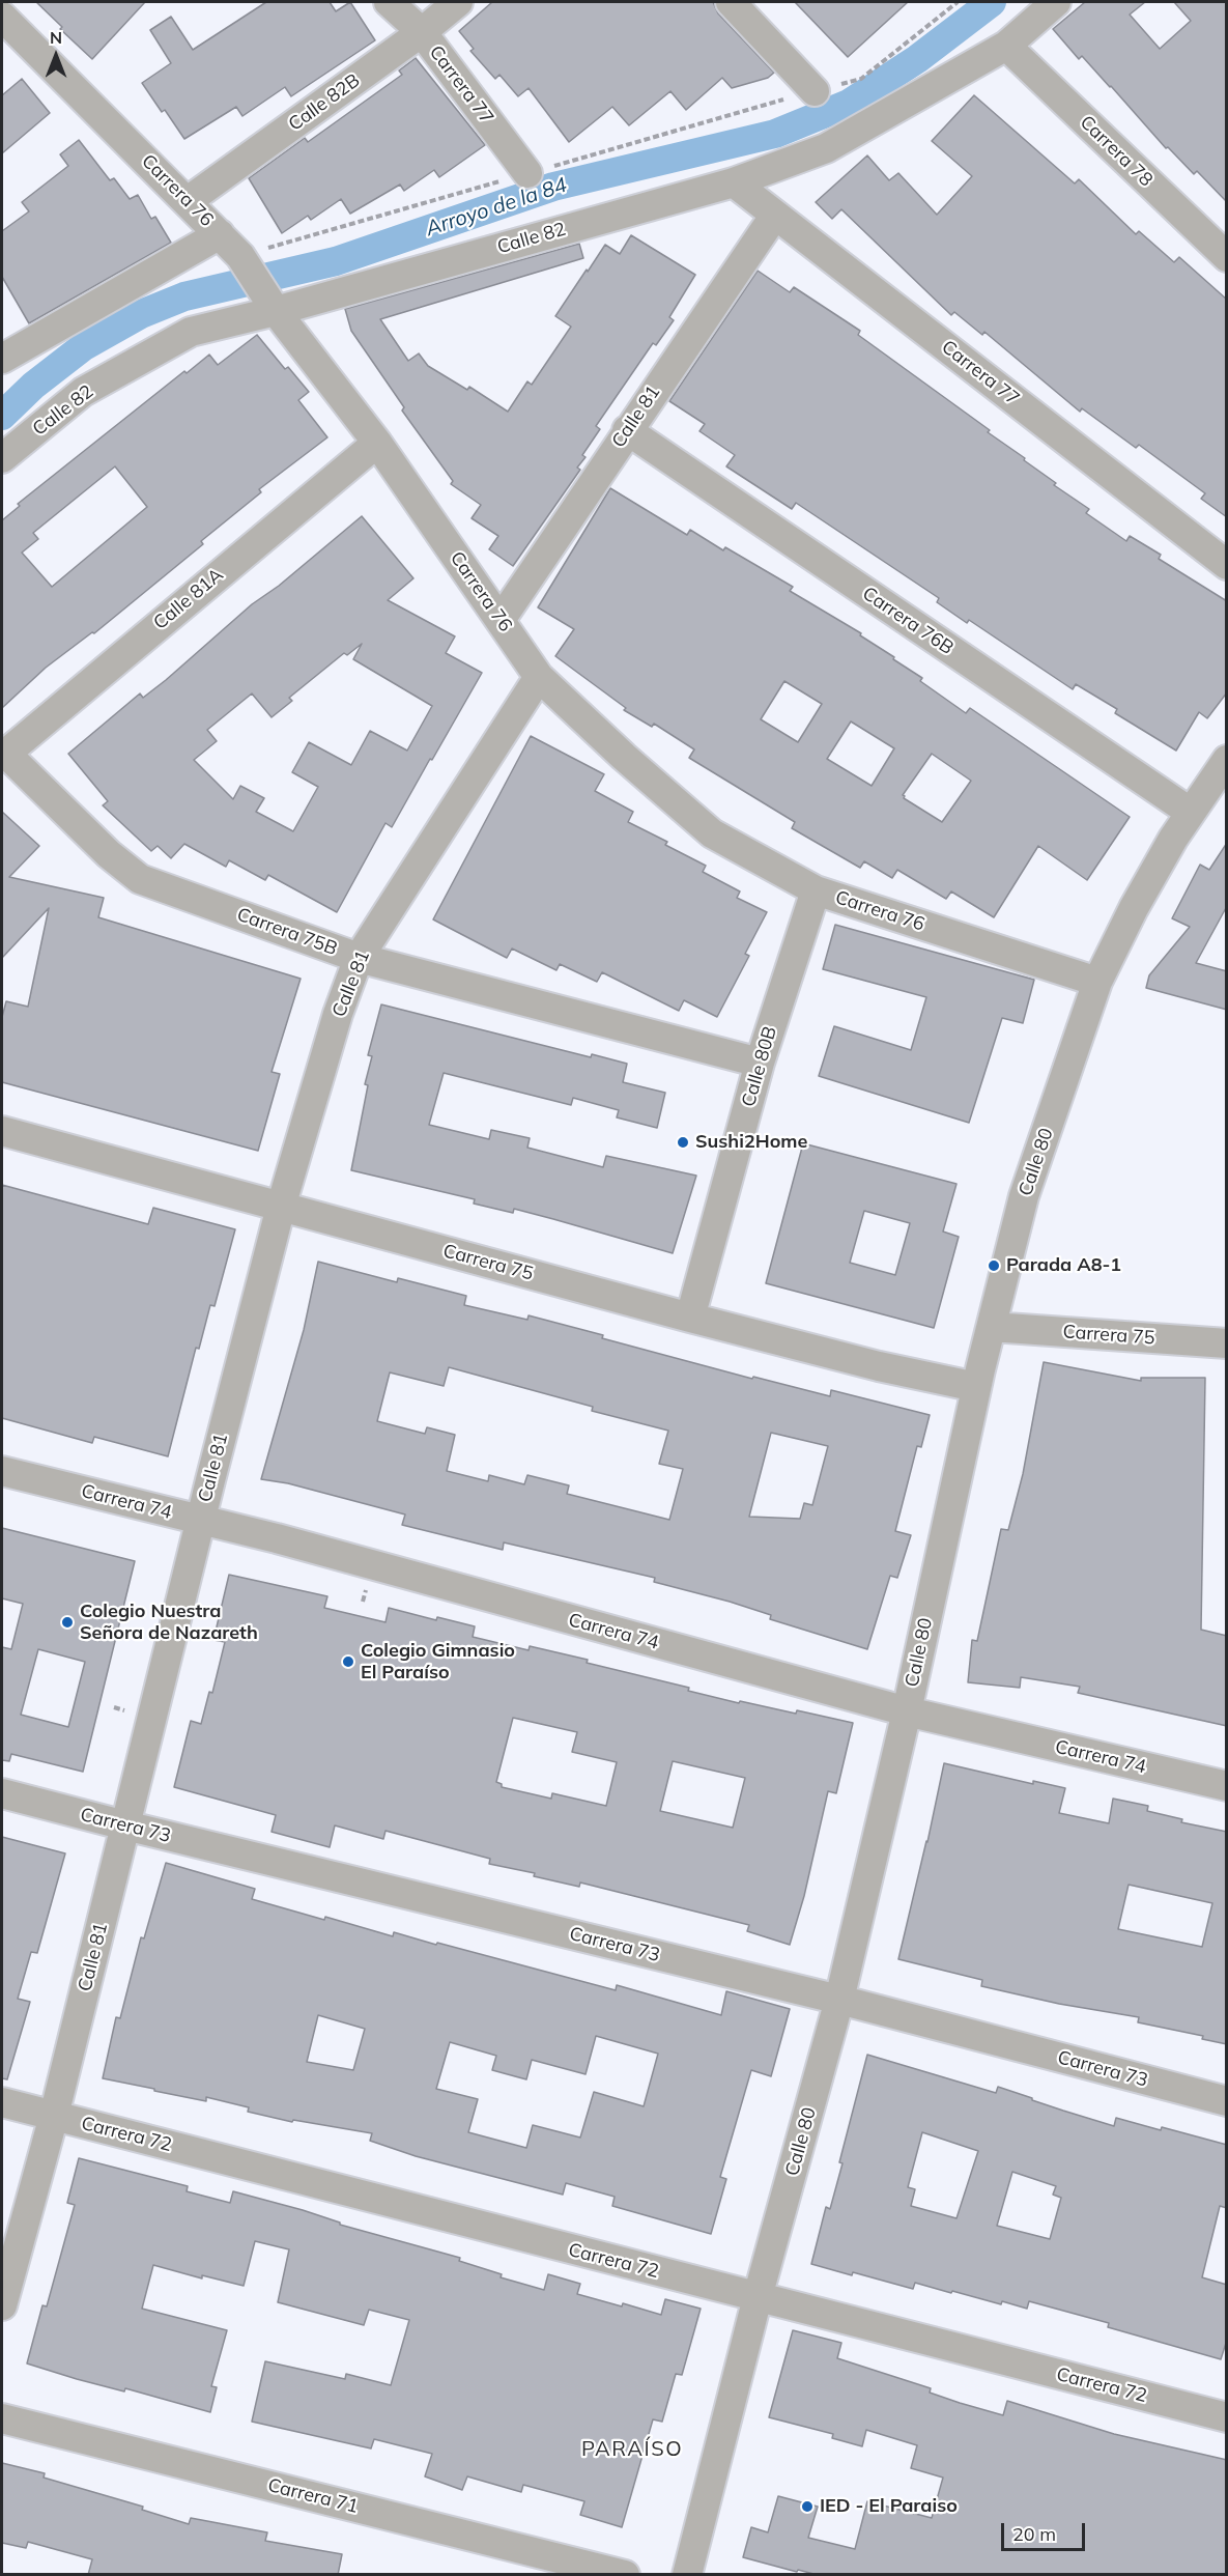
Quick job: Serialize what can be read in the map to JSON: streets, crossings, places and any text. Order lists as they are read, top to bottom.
{
  "streets": {
    "street": [
      "Carrera 77",
      "Calle 82B",
      "Carrera 78",
      "Carrera 76",
      "Calle 82",
      "Calle 81",
      "Calle 81A",
      "Carrera 76B",
      "Carrera 75B",
      "Calle 80B",
      "Calle 80",
      "Carrera 75",
      "Carrera 74",
      "Carrera 73",
      "Carrera 72",
      "Carrera 71"
    ]
  },
  "crossings": [
    ["Carrera 77", "Calle 82B"],
    ["Carrera 77", "Calle 82"],
    ["Carrera 77", "Calle 81"],
    ["Calle 82B", "Carrera 76"],
    ["Carrera 78", "Calle 82"],
    ["Carrera 76", "Calle 82"],
    ["Carrera 76", "Calle 81"],
    ["Carrera 76", "Calle 81A"],
    ["Carrera 76", "Calle 80B"],
    ["Carrera 76", "Calle 80"],
    ["Calle 81", "Carrera 76B"],
    ["Calle 81", "Carrera 75B"],
    ["Calle 81", "Carrera 75"],
    ["Calle 81", "Carrera 74"],
    ["Calle 81", "Carrera 73"],
    ["Calle 81", "Carrera 72"],
    ["Calle 81A", "Carrera 75B"],
    ["Carrera 76B", "Calle 80"],
    ["Carrera 75B", "Calle 80B"],
    ["Calle 80B", "Carrera 75"],
    ["Calle 80", "Carrera 75"],
    ["Calle 80", "Carrera 74"],
    ["Calle 80", "Carrera 73"],
    ["Calle 80", "Carrera 72"]
  ],
  "districts": ["PARAÍSO"],
  "water": ["Arroyo de la 84"],
  "places": [
    "Sushi2Home",
    "Parada A8-1",
    "Colegio Nuestra Señora de Nazareth",
    "Colegio Gimnasio El Paraíso",
    "IED - El Paraiso"
  ],
  "scale_bar": "20 m",
  "north": "top"
}
